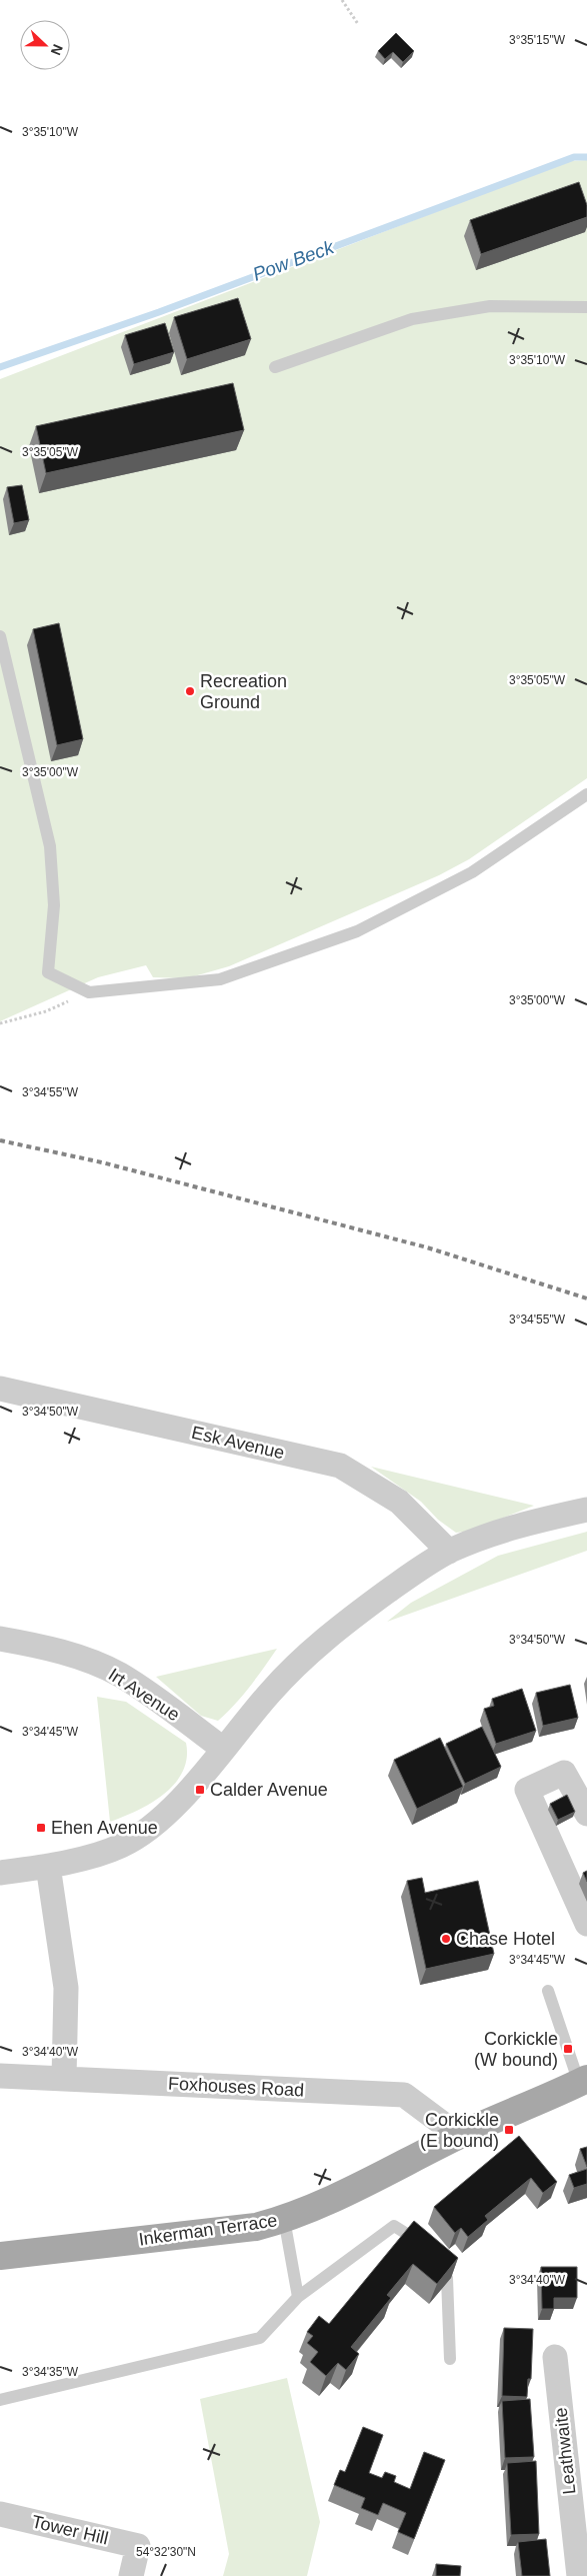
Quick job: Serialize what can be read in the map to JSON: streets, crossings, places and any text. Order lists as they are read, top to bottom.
{
  "streets": {
    "main road": ["Inkerman Terrace"],
    "street": [
      "Esk Avenue",
      "Irt Avenue",
      "Foxhouses Road",
      "Leathwaite",
      "Tower Hill"
    ]
  },
  "crossings": [
    ["Foxhouses Road", "Inkerman Terrace"]
  ],
  "water": ["Pow Beck"],
  "places": {
    "other": ["Recreation Ground", "Chase Hotel"],
    "transit": [
      "Calder Avenue",
      "Ehen Avenue",
      "Corkickle (W bound)",
      "Corkickle (E bound)"
    ]
  },
  "north": "right",
  "coordinates": [
    "3°35'15\"W",
    "3°35'10\"W",
    "3°35'05\"W",
    "3°35'00\"W",
    "3°34'55\"W",
    "3°34'50\"W",
    "3°34'45\"W",
    "3°34'40\"W",
    "3°34'35\"W",
    "54°32'30\"N"
  ]
}
